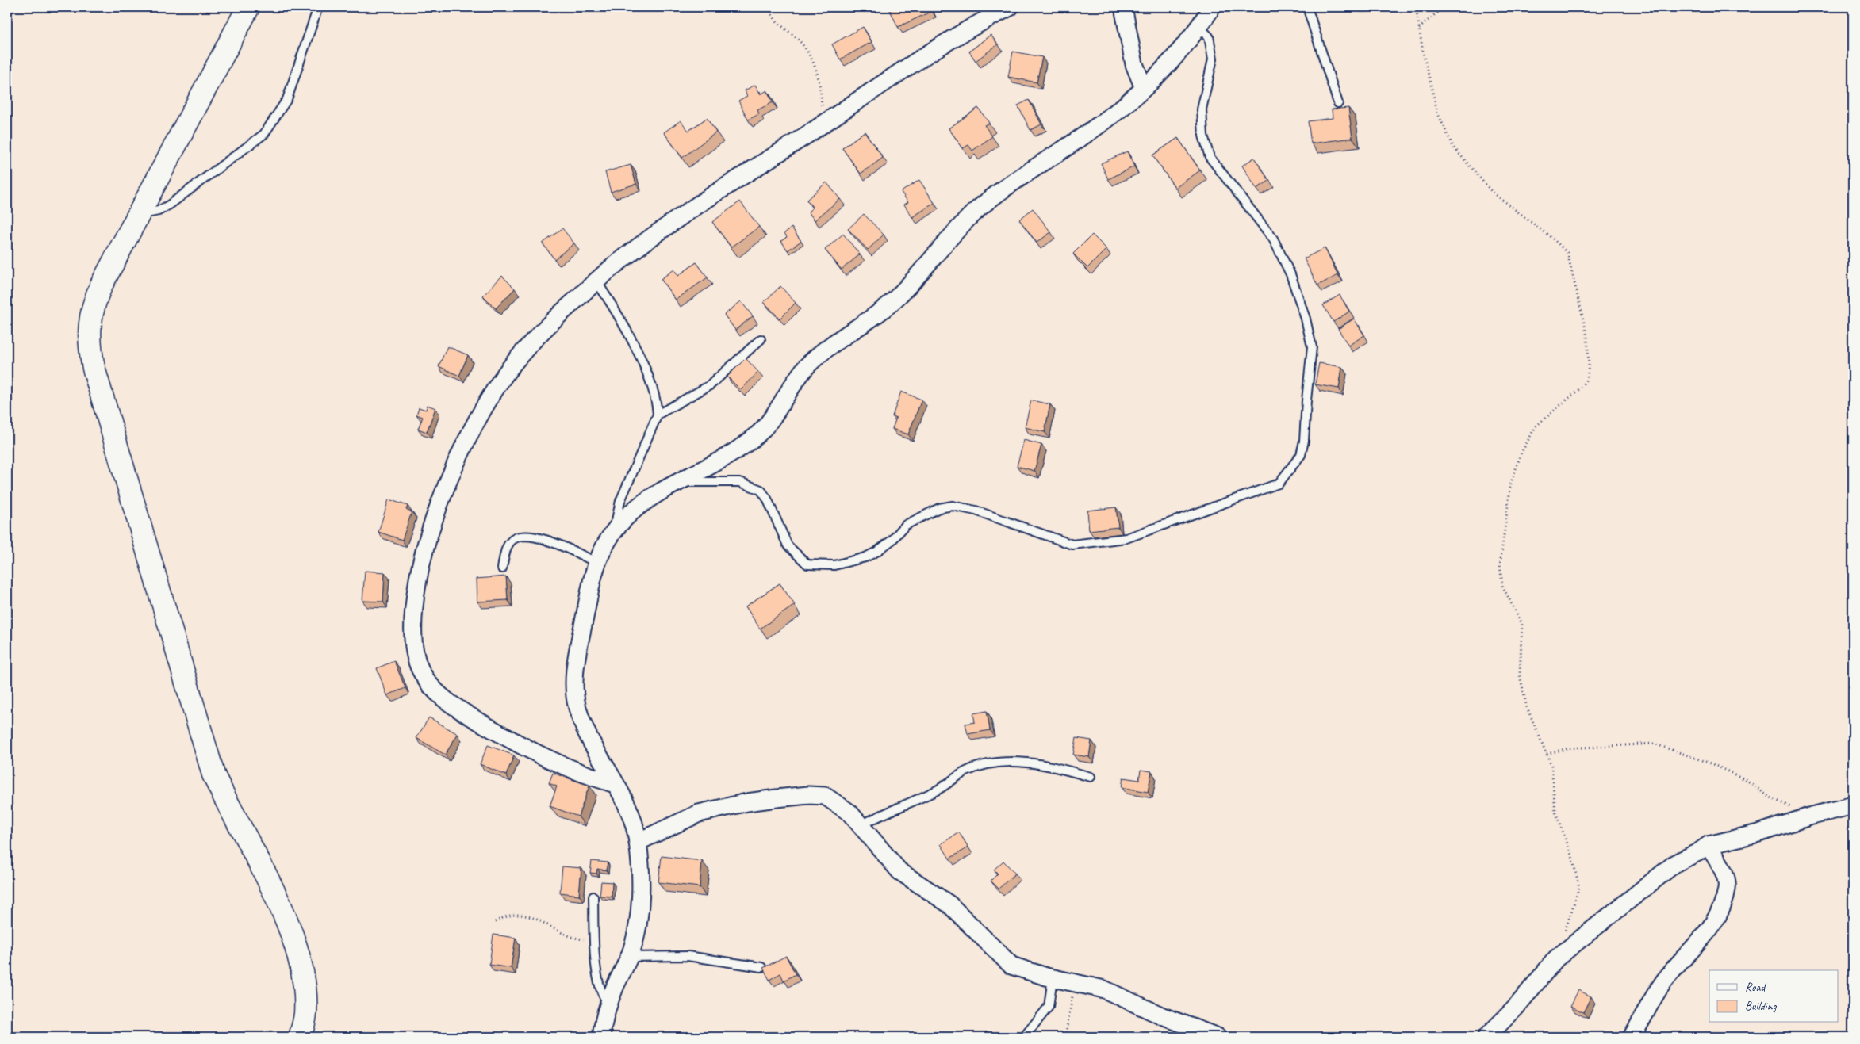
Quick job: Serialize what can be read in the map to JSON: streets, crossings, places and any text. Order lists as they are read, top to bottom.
{
  "legend": ["Road", "Building"]
}
